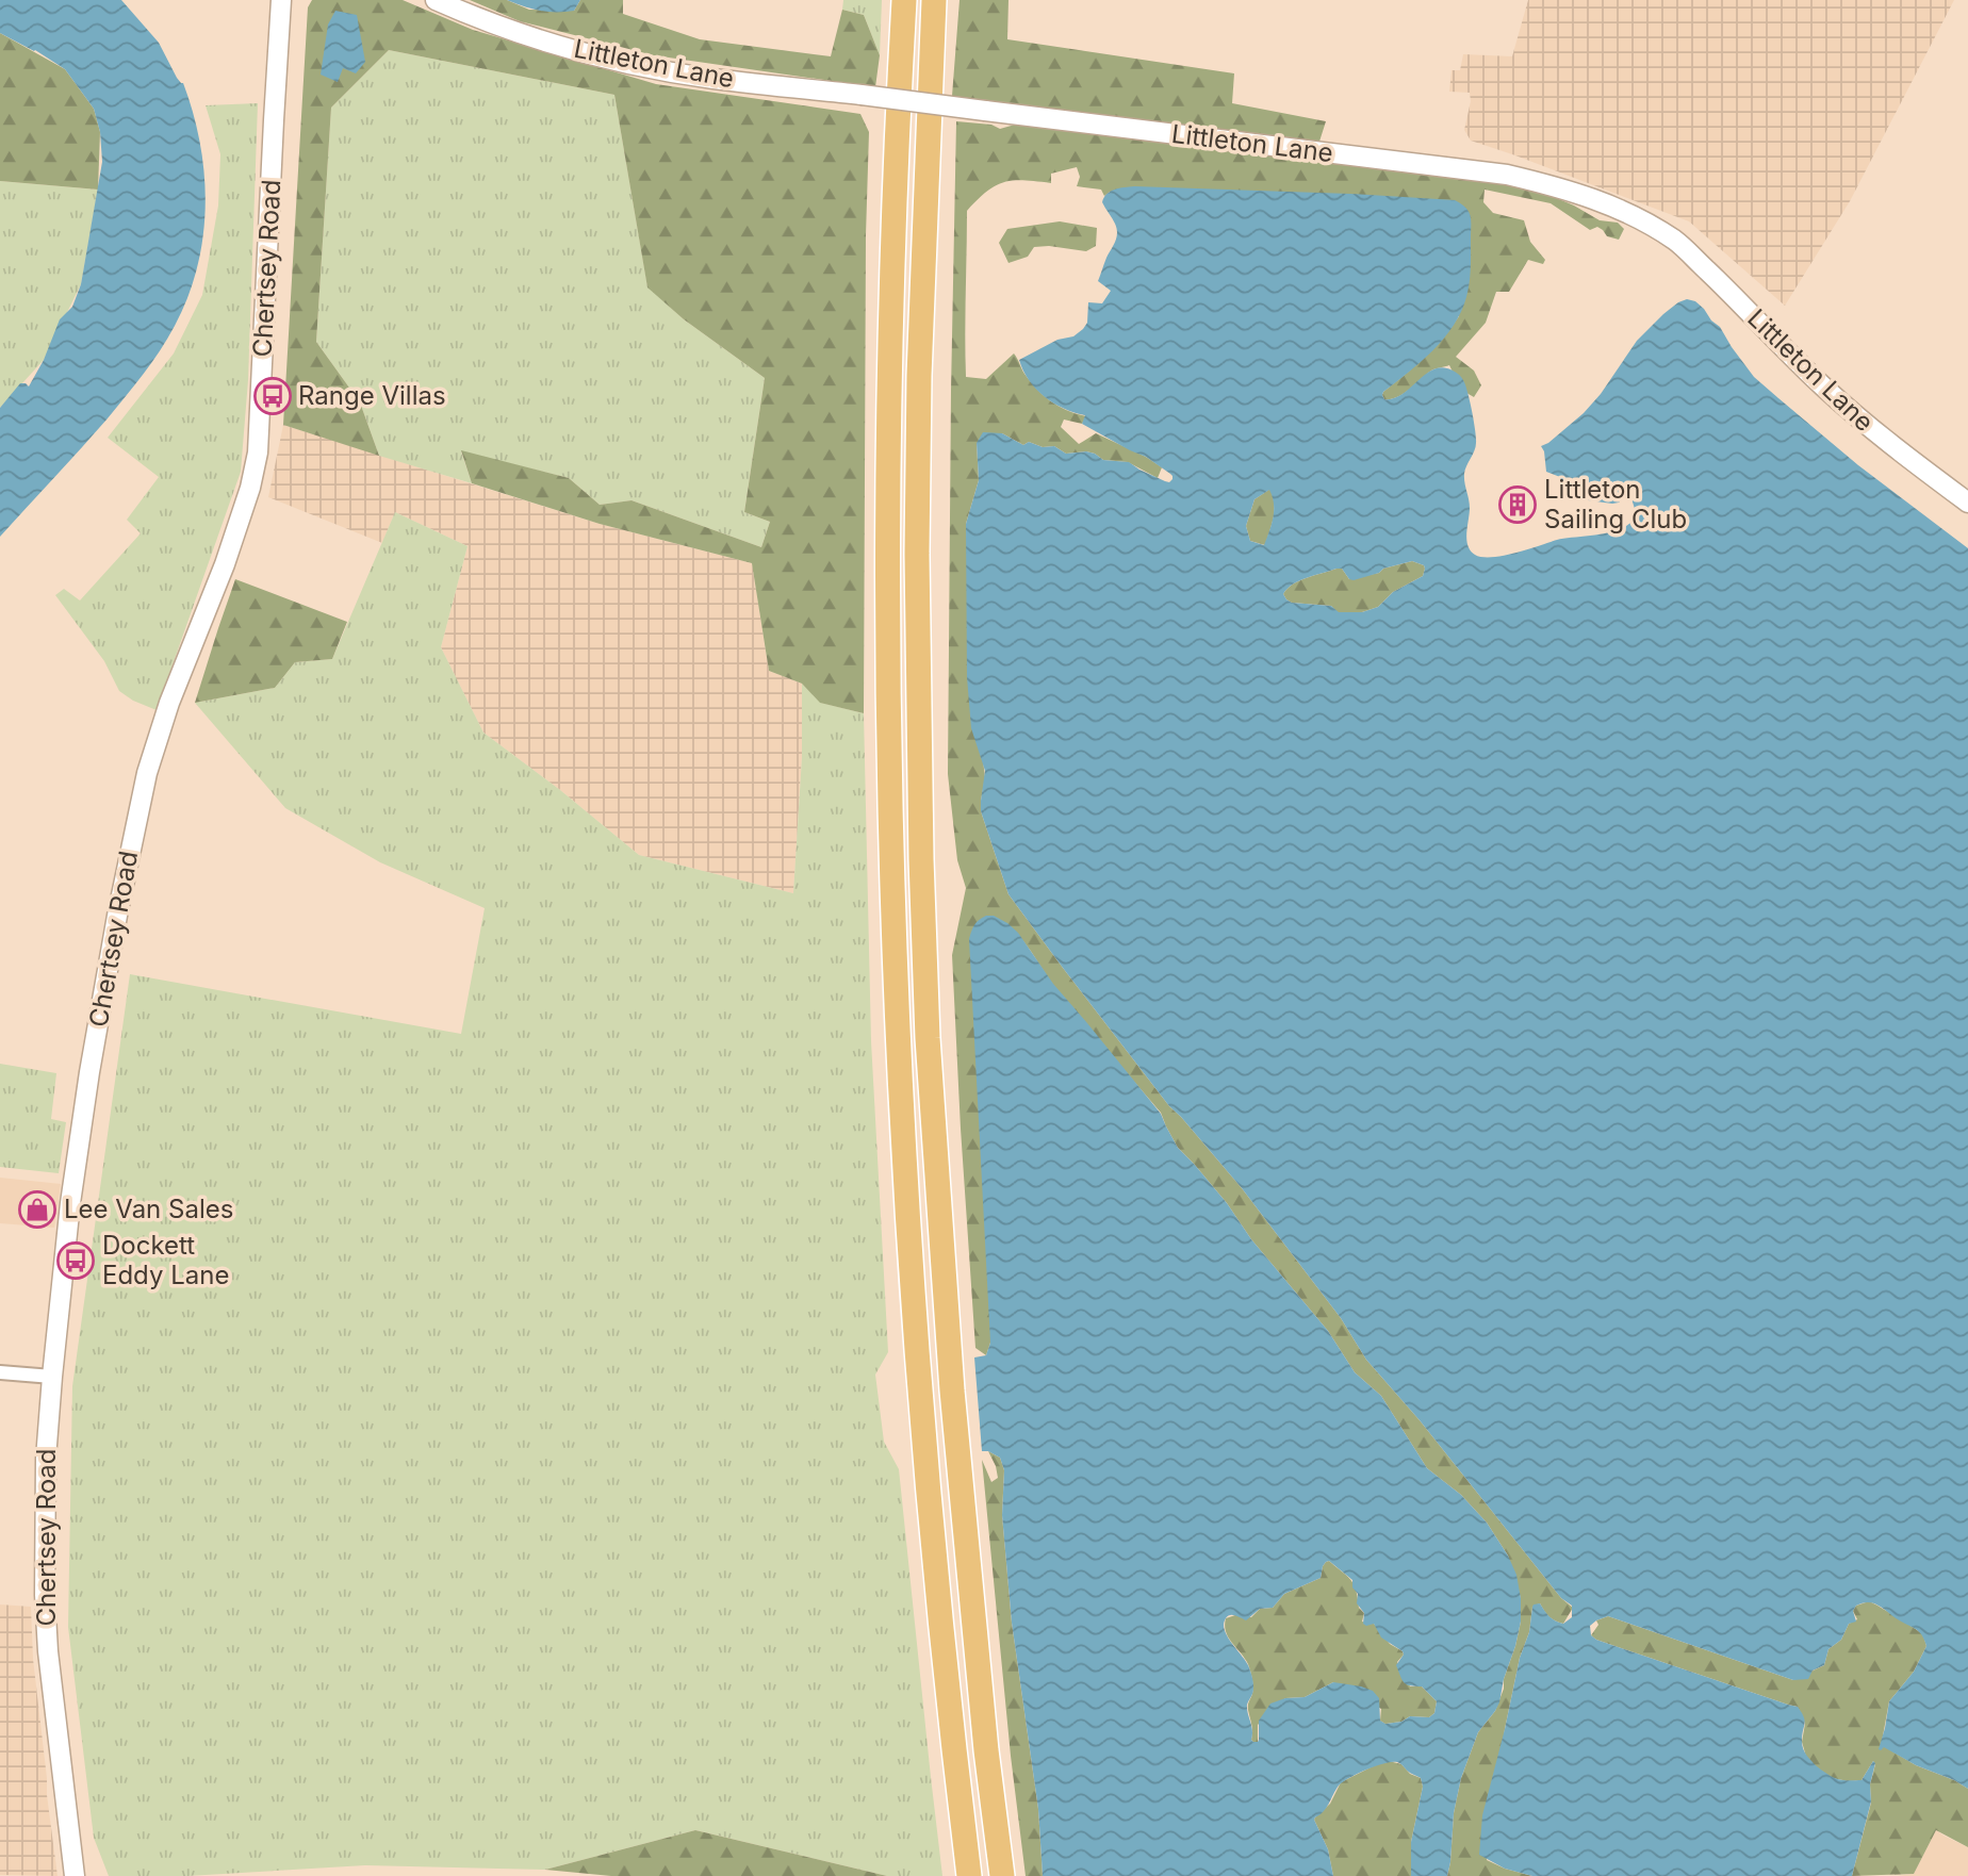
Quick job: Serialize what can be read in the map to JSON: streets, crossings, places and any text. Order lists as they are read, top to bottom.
{
  "streets": {
    "main road": ["Littleton Lane", "Chertsey Road"]
  },
  "places": {
    "bus stop": ["Range Villas", "Dockett Eddy Lane"],
    "building": ["Littleton Sailing Club"],
    "shop": ["Lee Van Sales"]
  }
}
